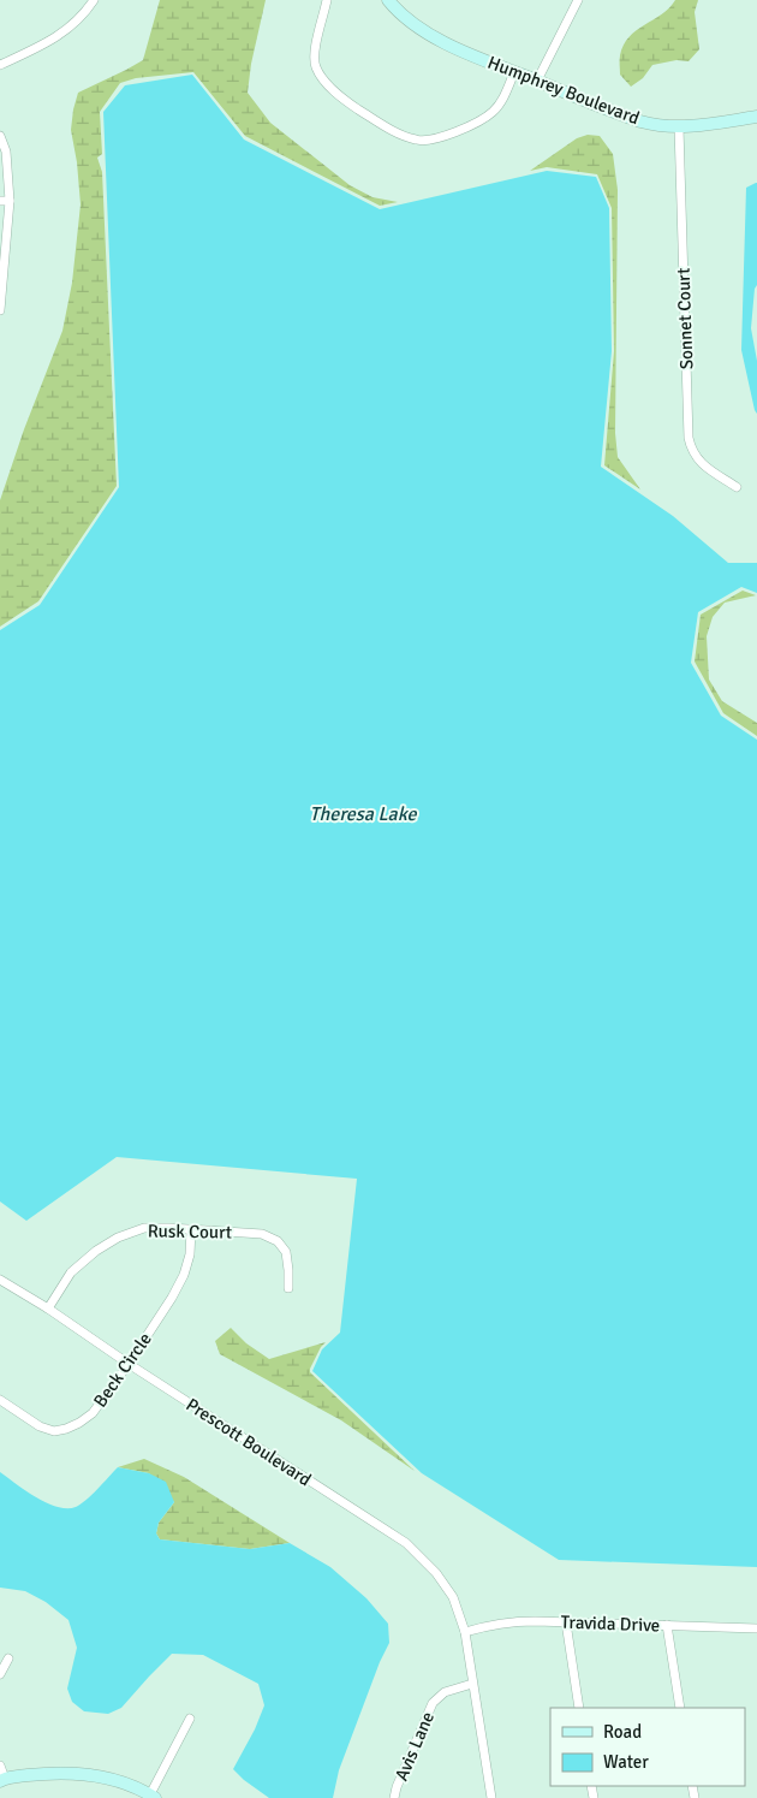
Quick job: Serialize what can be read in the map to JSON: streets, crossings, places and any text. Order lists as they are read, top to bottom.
{
  "streets": {
    "street": [
      "Humphrey Boulevard",
      "Sonnet Court",
      "Rusk Court",
      "Beck Circle",
      "Prescott Boulevard",
      "Travida Drive",
      "Avis Lane"
    ]
  },
  "crossings": [
    ["Humphrey Boulevard", "Sonnet Court"],
    ["Rusk Court", "Beck Circle"],
    ["Rusk Court", "Prescott Boulevard"],
    ["Beck Circle", "Prescott Boulevard"],
    ["Prescott Boulevard", "Travida Drive"],
    ["Prescott Boulevard", "Avis Lane"]
  ],
  "water": ["Theresa Lake"],
  "legend": ["Road", "Water"]
}
